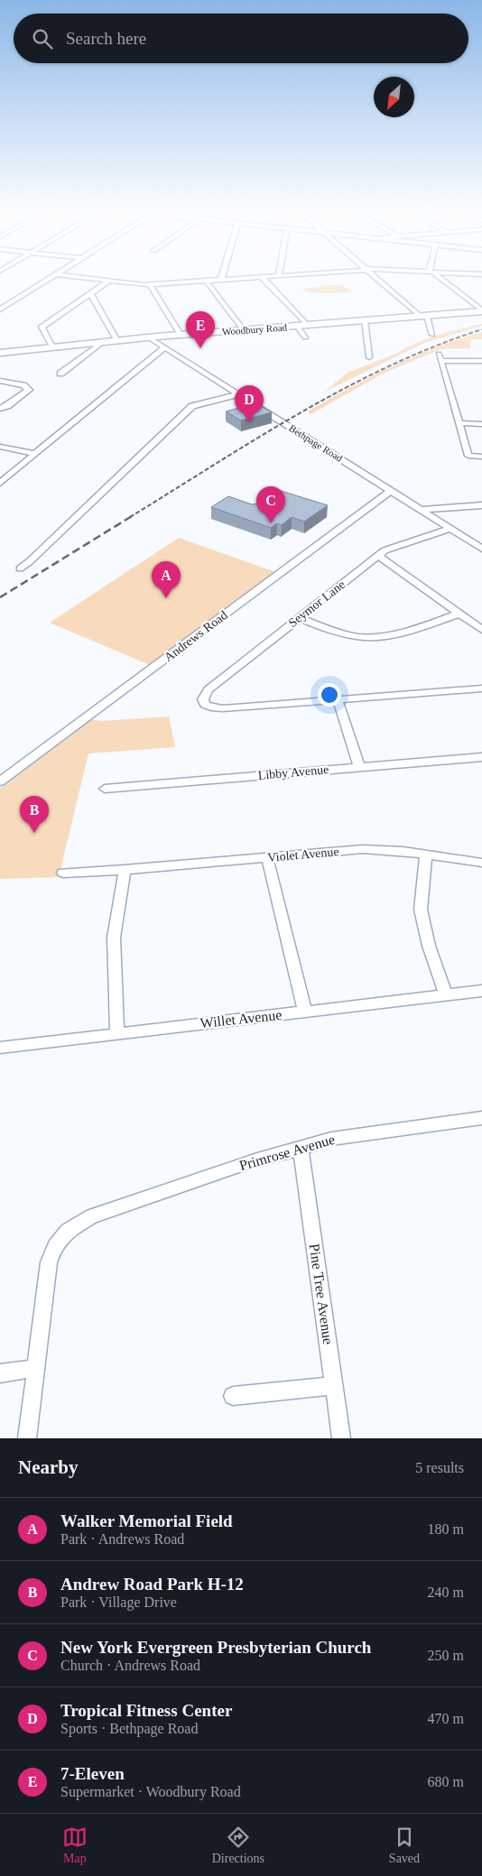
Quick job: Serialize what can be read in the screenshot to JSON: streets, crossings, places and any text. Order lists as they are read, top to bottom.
{
  "streets": {
    "main road": ["Woodbury Road"],
    "street": [
      "Bethpage Road",
      "Seymor Lane",
      "Andrews Road",
      "Libby Avenue",
      "Violet Avenue",
      "Willet Avenue",
      "Primrose Avenue",
      "Pine Tree Avenue"
    ]
  },
  "crossings": [
    ["Woodbury Road", "Bethpage Road"],
    ["Bethpage Road", "Seymor Lane"],
    ["Bethpage Road", "Andrews Road"],
    ["Primrose Avenue", "Pine Tree Avenue"]
  ],
  "north": "bottom left",
  "page": {
    "search": "Search here",
    "pins": [
      "E",
      "D",
      "C",
      "A",
      "B"
    ],
    "heading": ["Nearby", "5 results"],
    "list": [
      {
        "mark": "A",
        "name": "Walker Memorial Field",
        "note": "Park · Andrews Road",
        "value": "180 m"
      },
      {
        "mark": "B",
        "name": "Andrew Road Park H-12",
        "note": "Park · Village Drive",
        "value": "240 m"
      },
      {
        "mark": "C",
        "name": "New York Evergreen Presbyterian Church",
        "note": "Church · Andrews Road",
        "value": "250 m"
      },
      {
        "mark": "D",
        "name": "Tropical Fitness Center",
        "note": "Sports · Bethpage Road",
        "value": "470 m"
      },
      {
        "mark": "E",
        "name": "7-Eleven",
        "note": "Supermarket · Woodbury Road",
        "value": "680 m"
      }
    ],
    "nav": ["Map", "Directions", "Saved"]
  }
}
